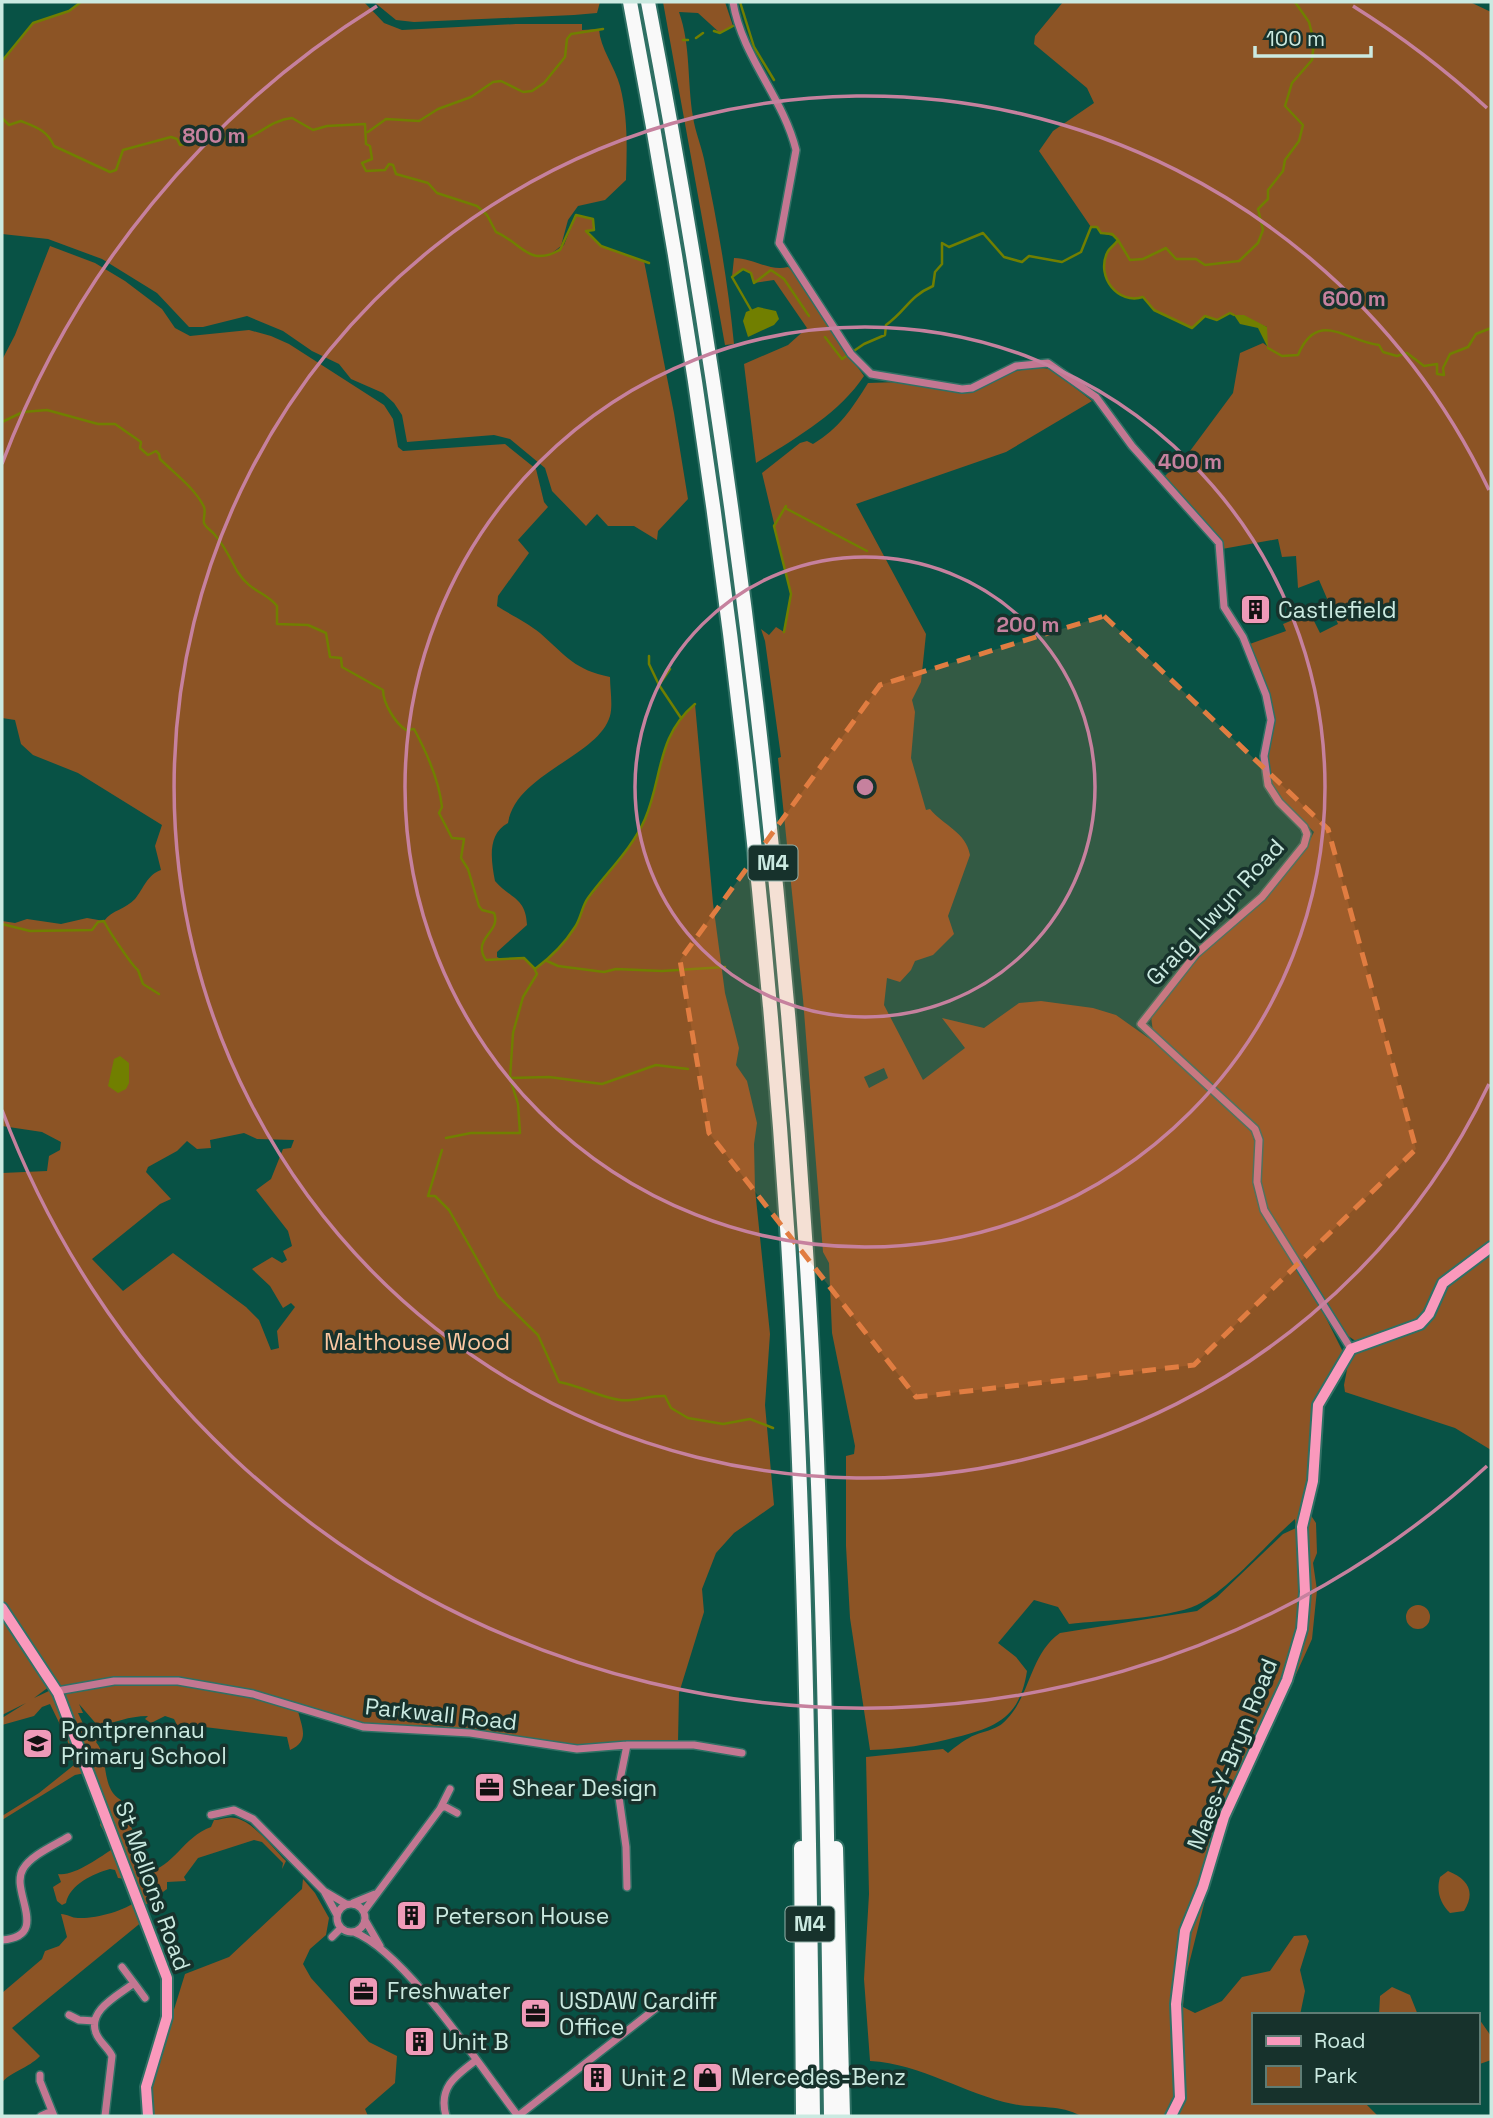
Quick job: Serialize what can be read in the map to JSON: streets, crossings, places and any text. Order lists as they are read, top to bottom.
{
  "streets": {
    "highway": ["M4"],
    "street": [
      "Graig Llwyn Road",
      "Parkwall Road",
      "Maes-Y-Bryn Road",
      "St Mellons Road"
    ]
  },
  "crossings": [
    ["Graig Llwyn Road", "Maes-Y-Bryn Road"],
    ["Parkwall Road", "St Mellons Road"]
  ],
  "parks": ["Malthouse Wood"],
  "places": {
    "building": [
      "Castlefield",
      "Peterson House",
      "Unit B",
      "Unit 2"
    ],
    "school or university": ["Pontprennau Primary School"],
    "office": ["Shear Design", "Freshwater", "USDAW Cardiff Office"],
    "shop": ["Mercedes-Benz"]
  },
  "legend": ["Road", "Park"],
  "scale_bar": "100 m",
  "rings": [
    "800 m",
    "600 m",
    "400 m",
    "200 m"
  ]
}
